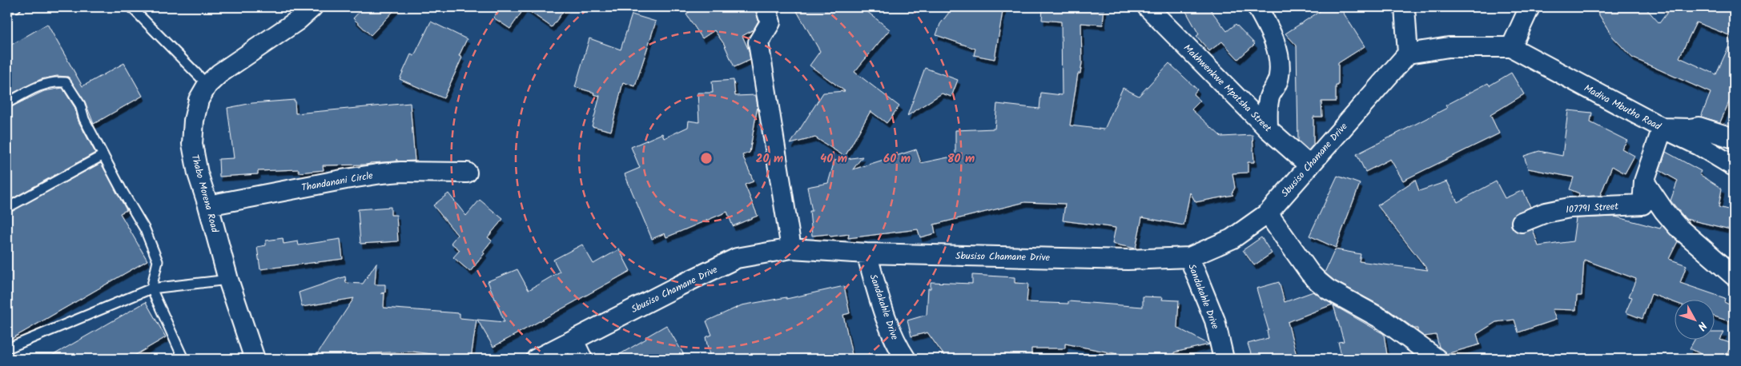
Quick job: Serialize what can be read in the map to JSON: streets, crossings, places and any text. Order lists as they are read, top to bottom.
{
  "streets": {
    "street": [
      "Makhwenkwe Mpatsha Street",
      "Madiva Mbutho Road",
      "Sbusiso Chamane Drive",
      "Thandanani Circle",
      "Thabo Morena Road",
      "107791 Street",
      "Sandakahle Drive"
    ]
  },
  "crossings": [
    ["Makhwenkwe Mpatsha Street", "Sbusiso Chamane Drive"],
    ["Madiva Mbutho Road", "107791 Street"],
    ["Sbusiso Chamane Drive", "Sandakahle Drive"],
    ["Thandanani Circle", "Thabo Morena Road"]
  ],
  "north": "bottom right",
  "rings": [
    "20 m",
    "40 m",
    "60 m",
    "80 m"
  ]
}
